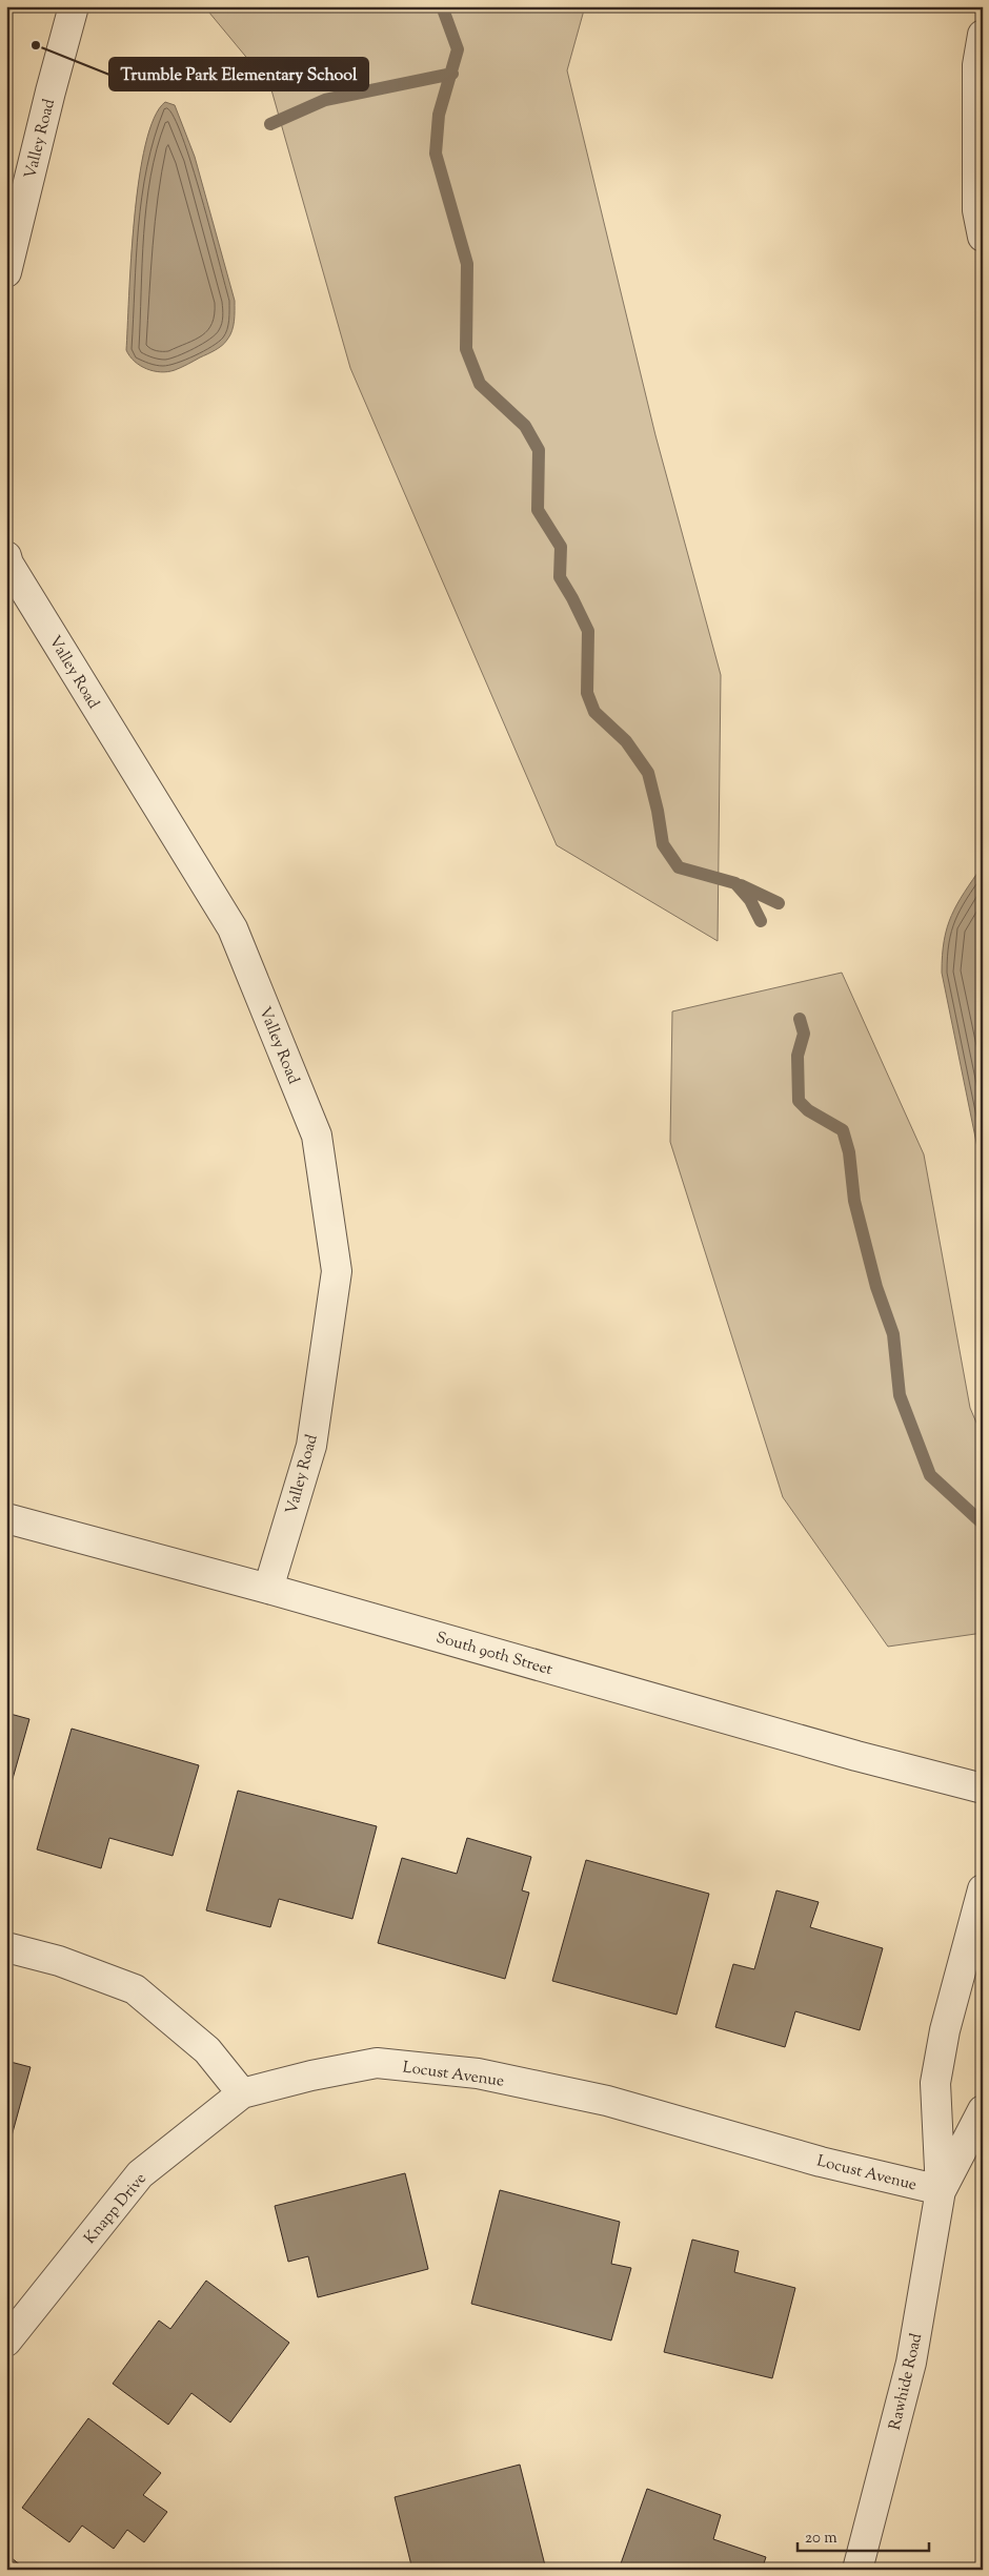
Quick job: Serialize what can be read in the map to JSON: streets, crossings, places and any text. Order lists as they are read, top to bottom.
{
  "streets": {
    "street": [
      "Valley Road",
      "South 90th Street",
      "Locust Avenue",
      "Knapp Drive",
      "Rawhide Road"
    ]
  },
  "crossings": [
    ["Valley Road", "South 90th Street"],
    ["Locust Avenue", "Knapp Drive"],
    ["Locust Avenue", "Rawhide Road"]
  ],
  "places": ["Trumble Park Elementary School"],
  "scale_bar": "20 m"
}
